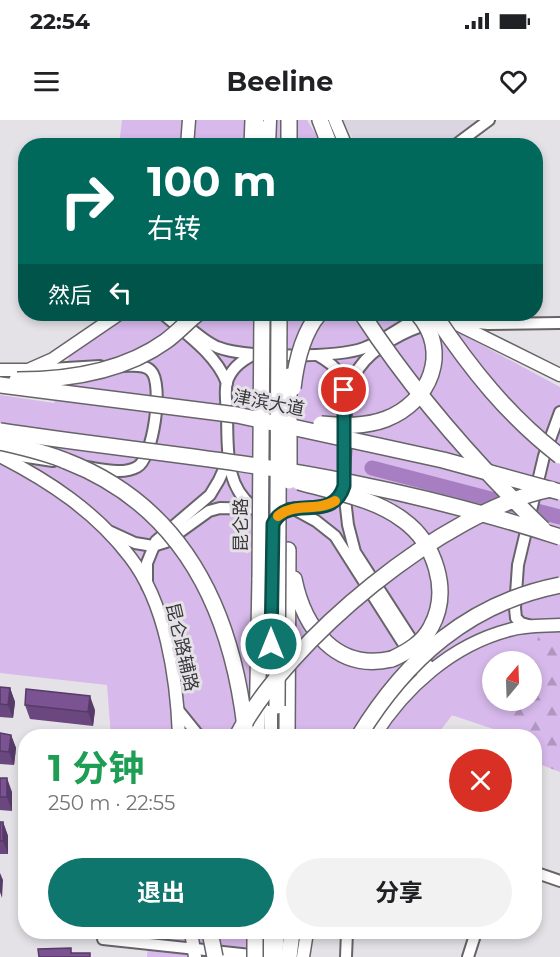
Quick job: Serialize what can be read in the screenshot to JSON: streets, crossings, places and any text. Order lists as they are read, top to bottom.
{
  "streets": {
    "highway": ["津滨大道", "昆仑路"],
    "main road": ["昆仑路辅路"]
  },
  "north": "top",
  "page": {
    "status": "22:54",
    "header": "Beeline",
    "turn": ["100 m", "右转"],
    "then": "然后",
    "heading": ["1 分钟", "250 m · 22:55"],
    "buttons": ["退出", "分享"]
  }
}
